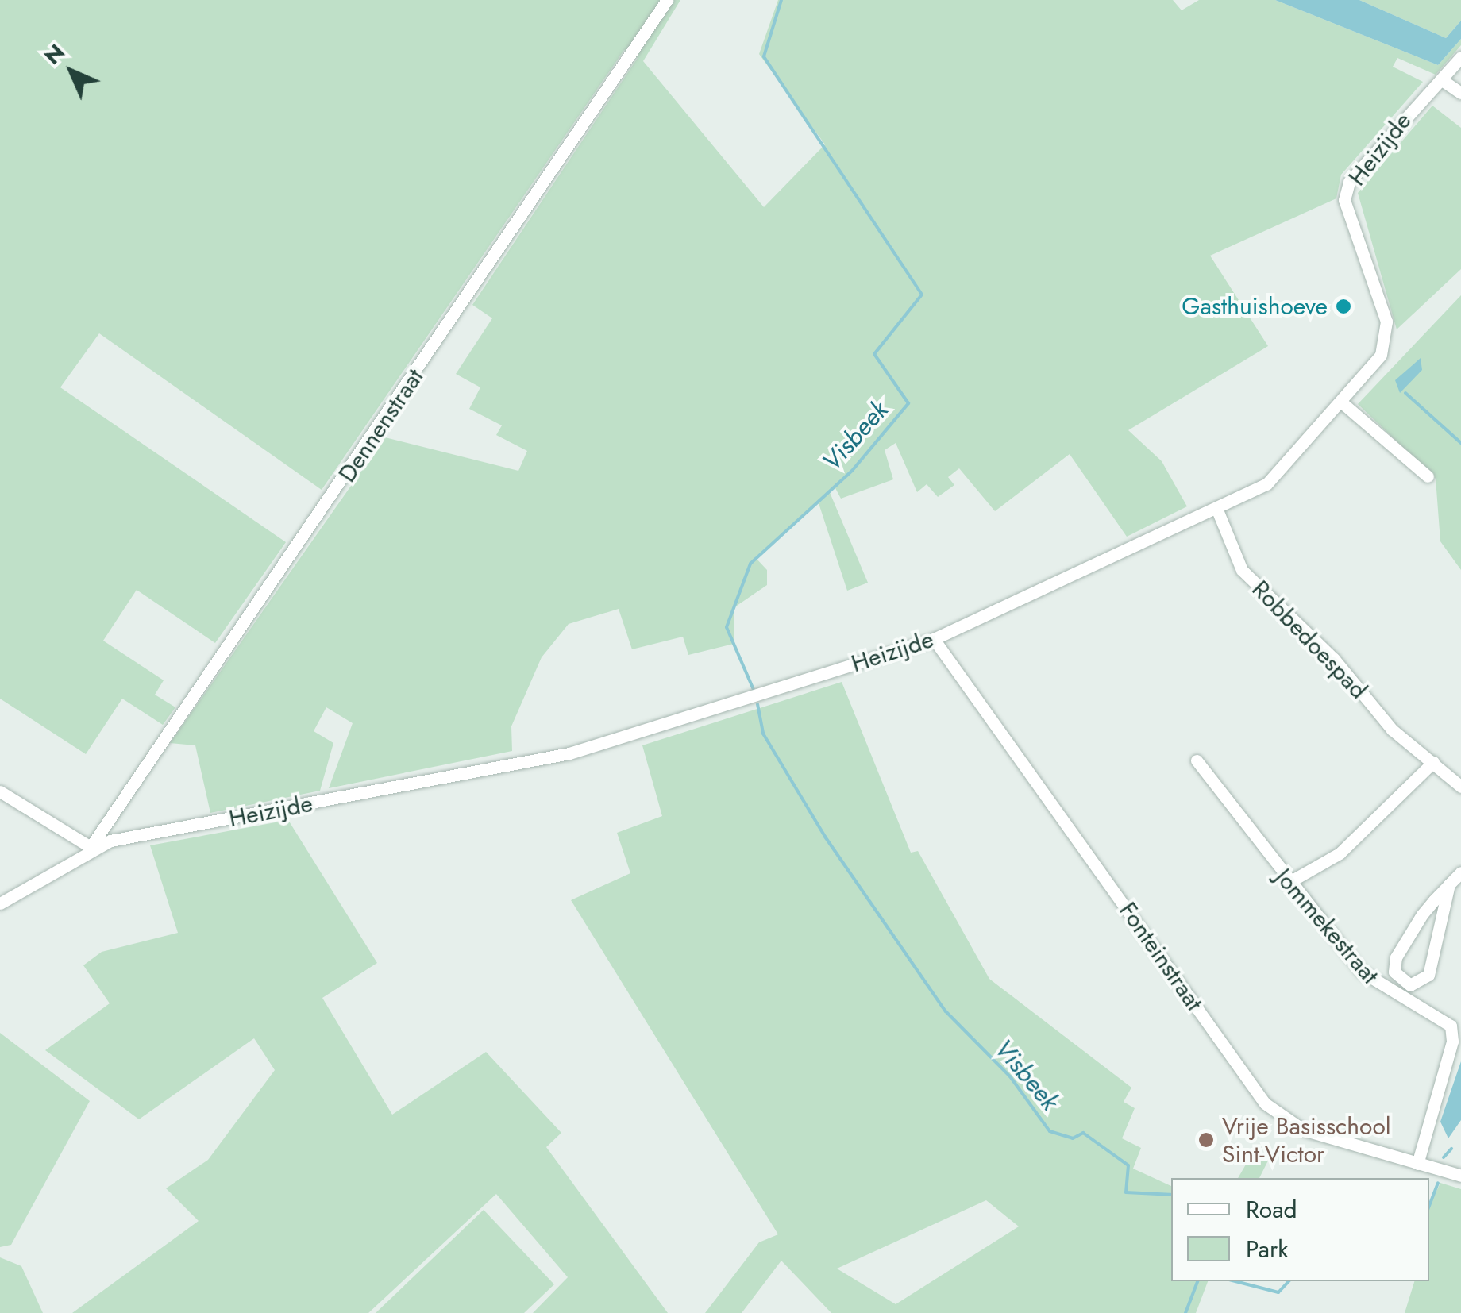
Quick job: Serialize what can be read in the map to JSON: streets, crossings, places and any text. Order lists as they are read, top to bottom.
{
  "streets": {
    "street": [
      "Heizijde",
      "Dennenstraat",
      "Robbedoespad",
      "Jommekestraat",
      "Fonteinstraat"
    ]
  },
  "crossings": [
    ["Heizijde", "Dennenstraat"],
    ["Heizijde", "Robbedoespad"],
    ["Heizijde", "Fonteinstraat"],
    ["Jommekestraat", "Fonteinstraat"]
  ],
  "water": ["Visbeek"],
  "places": ["Gasthuishoeve", "Vrije Basisschool Sint-Victor"],
  "legend": ["Road", "Park"],
  "north": "top left"
}
